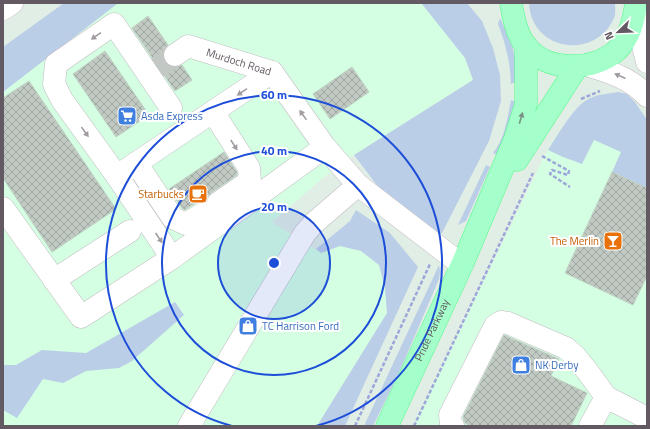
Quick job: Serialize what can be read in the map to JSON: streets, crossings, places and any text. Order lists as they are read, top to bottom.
{
  "streets": {
    "main road": ["Pride Parkway"],
    "street": ["Murdoch Road"]
  },
  "crossings": [
    ["Murdoch Road", "Pride Parkway"]
  ],
  "places": {
    "supermarket": ["Asda Express"],
    "cafe": ["Starbucks"],
    "bar": ["The Merlin"],
    "shop": ["TC Harrison Ford", "NK Derby"]
  },
  "north": "bottom left",
  "rings": ["60 m", "40 m", "20 m"]
}
